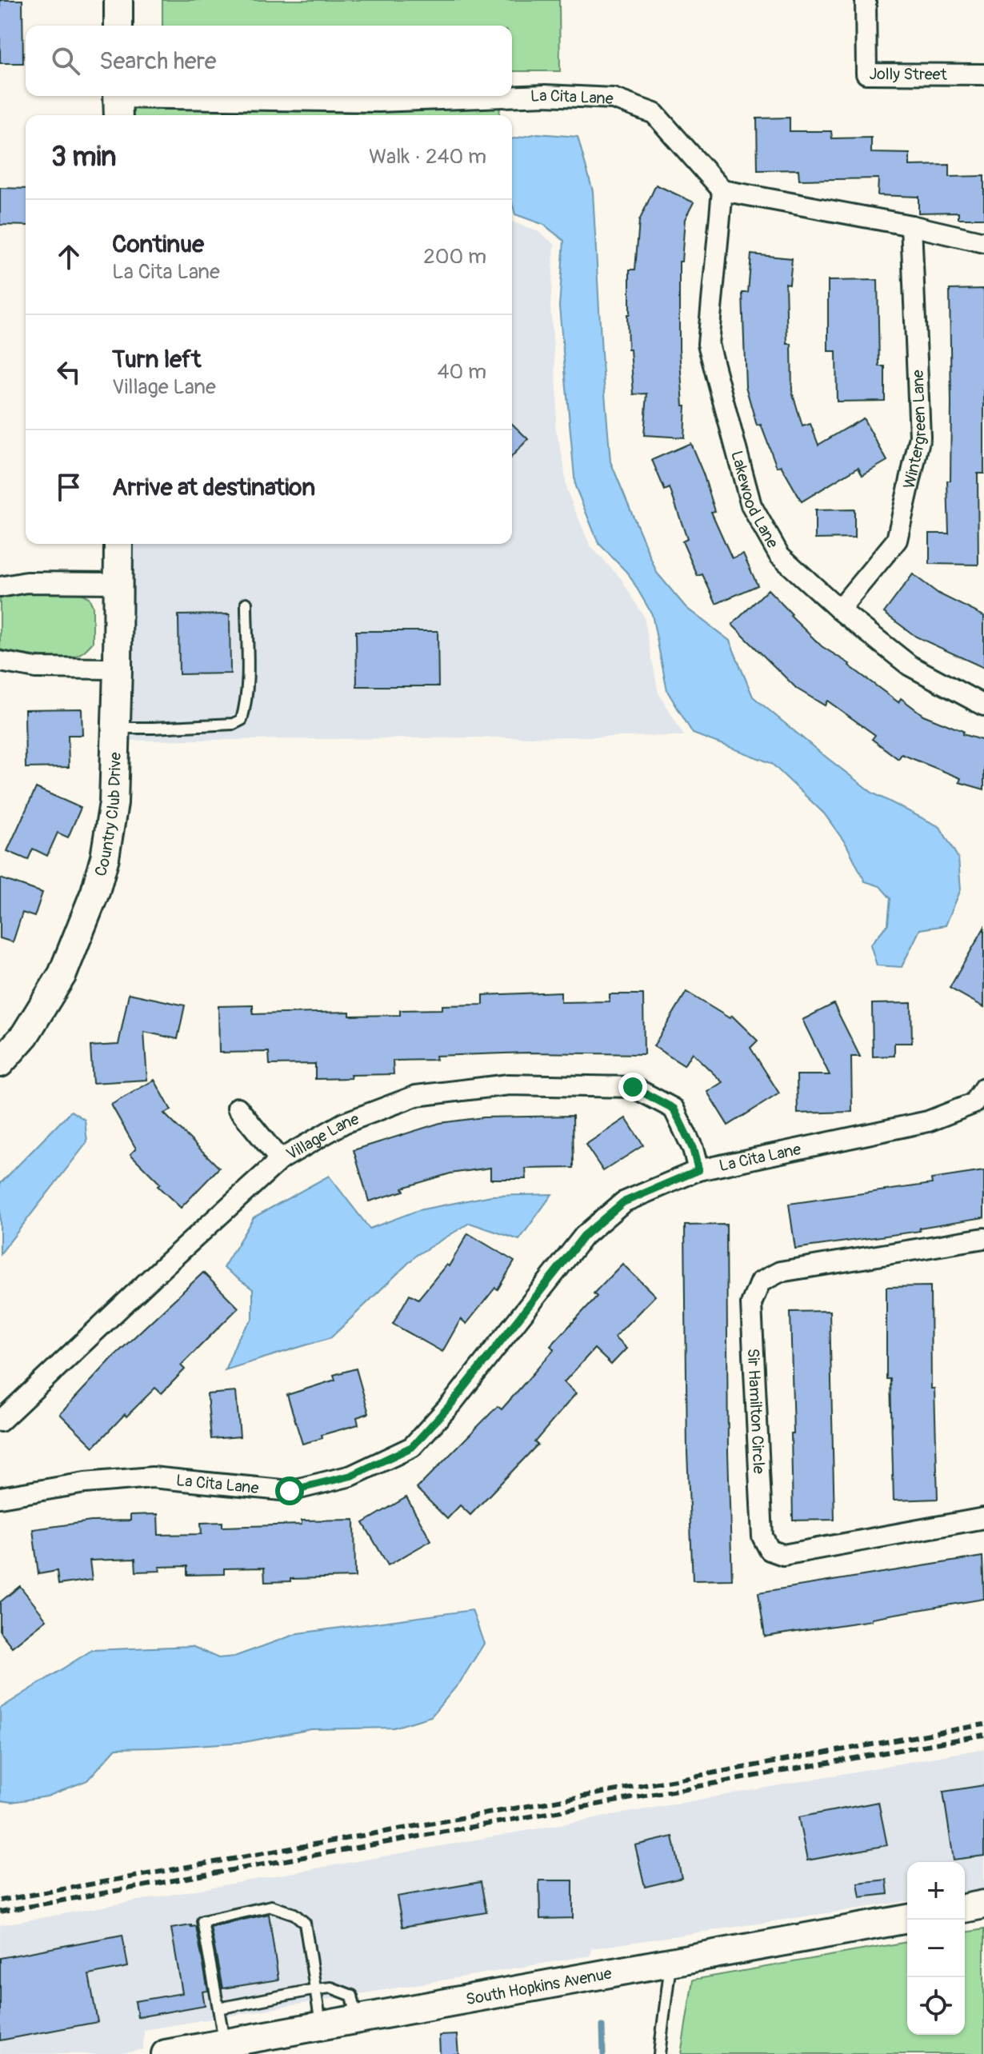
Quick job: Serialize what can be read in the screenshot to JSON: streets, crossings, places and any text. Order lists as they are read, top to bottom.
{
  "streets": {
    "street": [
      "Jolly Street",
      "La Cita Lane",
      "Wintergreen Lane",
      "Lakewood Lane",
      "Country Club Drive",
      "Village Lane",
      "Sir Hamilton Circle",
      "South Hopkins Avenue"
    ]
  },
  "crossings": [
    ["La Cita Lane", "Lakewood Lane"],
    ["La Cita Lane", "Village Lane"],
    ["Wintergreen Lane", "Lakewood Lane"]
  ],
  "page": {
    "search": "Search here",
    "heading": ["3 min", "Walk · 240 m"],
    "list": [
      ["Continue", "La Cita Lane", "200 m"],
      ["Turn left", "Village Lane", "40 m"],
      "Arrive at destination"
    ],
    "map_buttons": ["+", "−"]
  }
}
